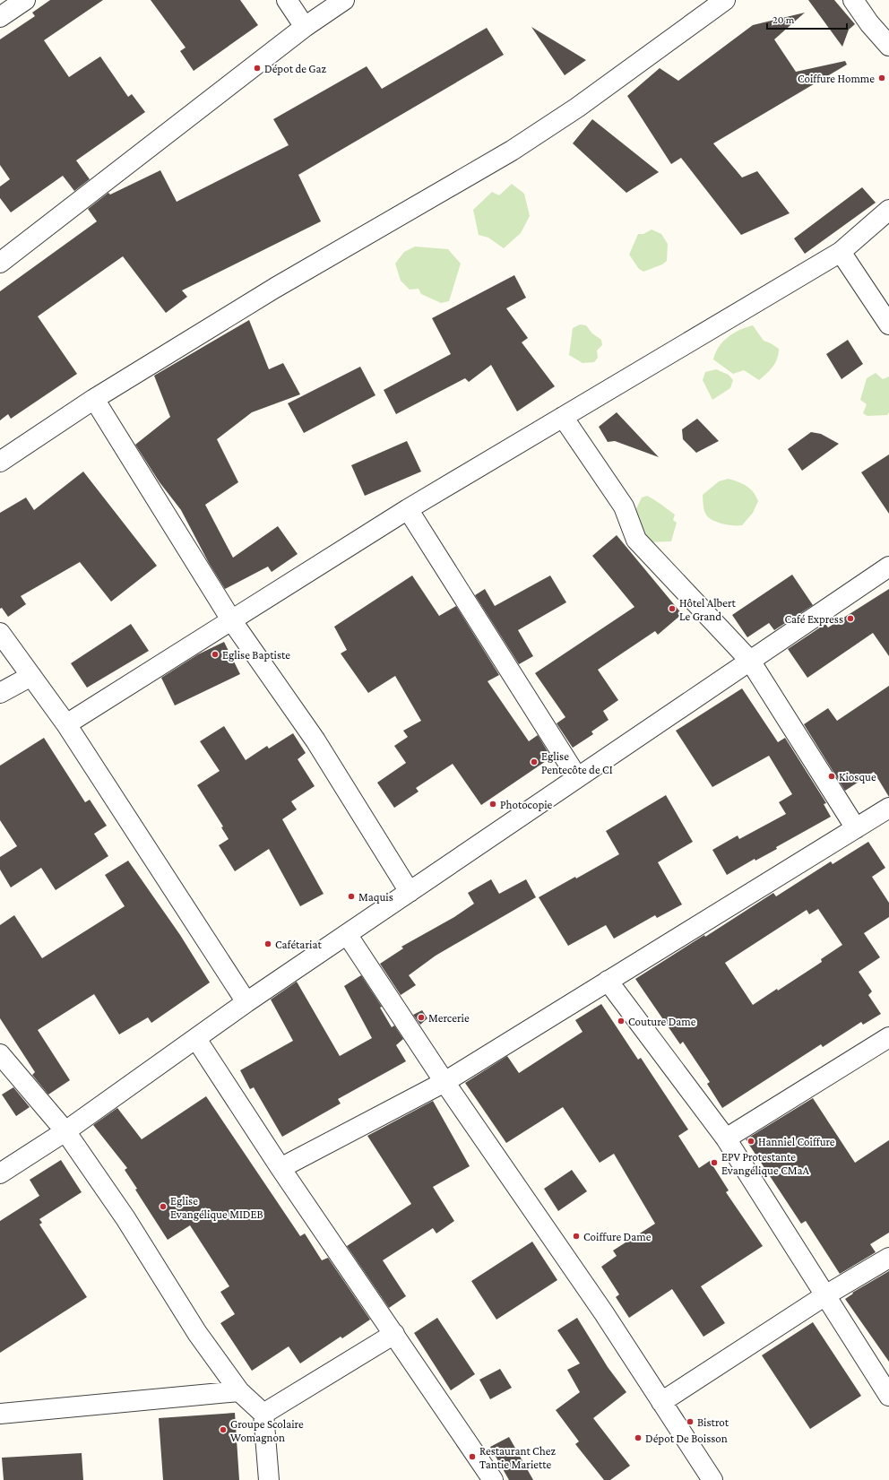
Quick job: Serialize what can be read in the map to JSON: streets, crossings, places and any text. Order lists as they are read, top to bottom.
{
  "places": [
    "Dépot de Gaz",
    "Coiffure Homme",
    "Hôtel Albert Le Grand",
    "Café Express",
    "Eglise Baptiste",
    "Eglise Pentecôte de CI",
    "Kiosque",
    "Photocopie",
    "Maquis",
    "Cafétariat",
    "Mercerie",
    "Couture Dame",
    "Hanniel Coiffure",
    "EPV Protestante Evangélique CMaA",
    "Eglise Evangélique MIDEB",
    "Coiffure Dame",
    "Bistrot",
    "Groupe Scolaire Womagnon",
    "Dépot De Boisson",
    "Restaurant Chez Tantie Mariette"
  ],
  "scale_bar": "20 m"
}
